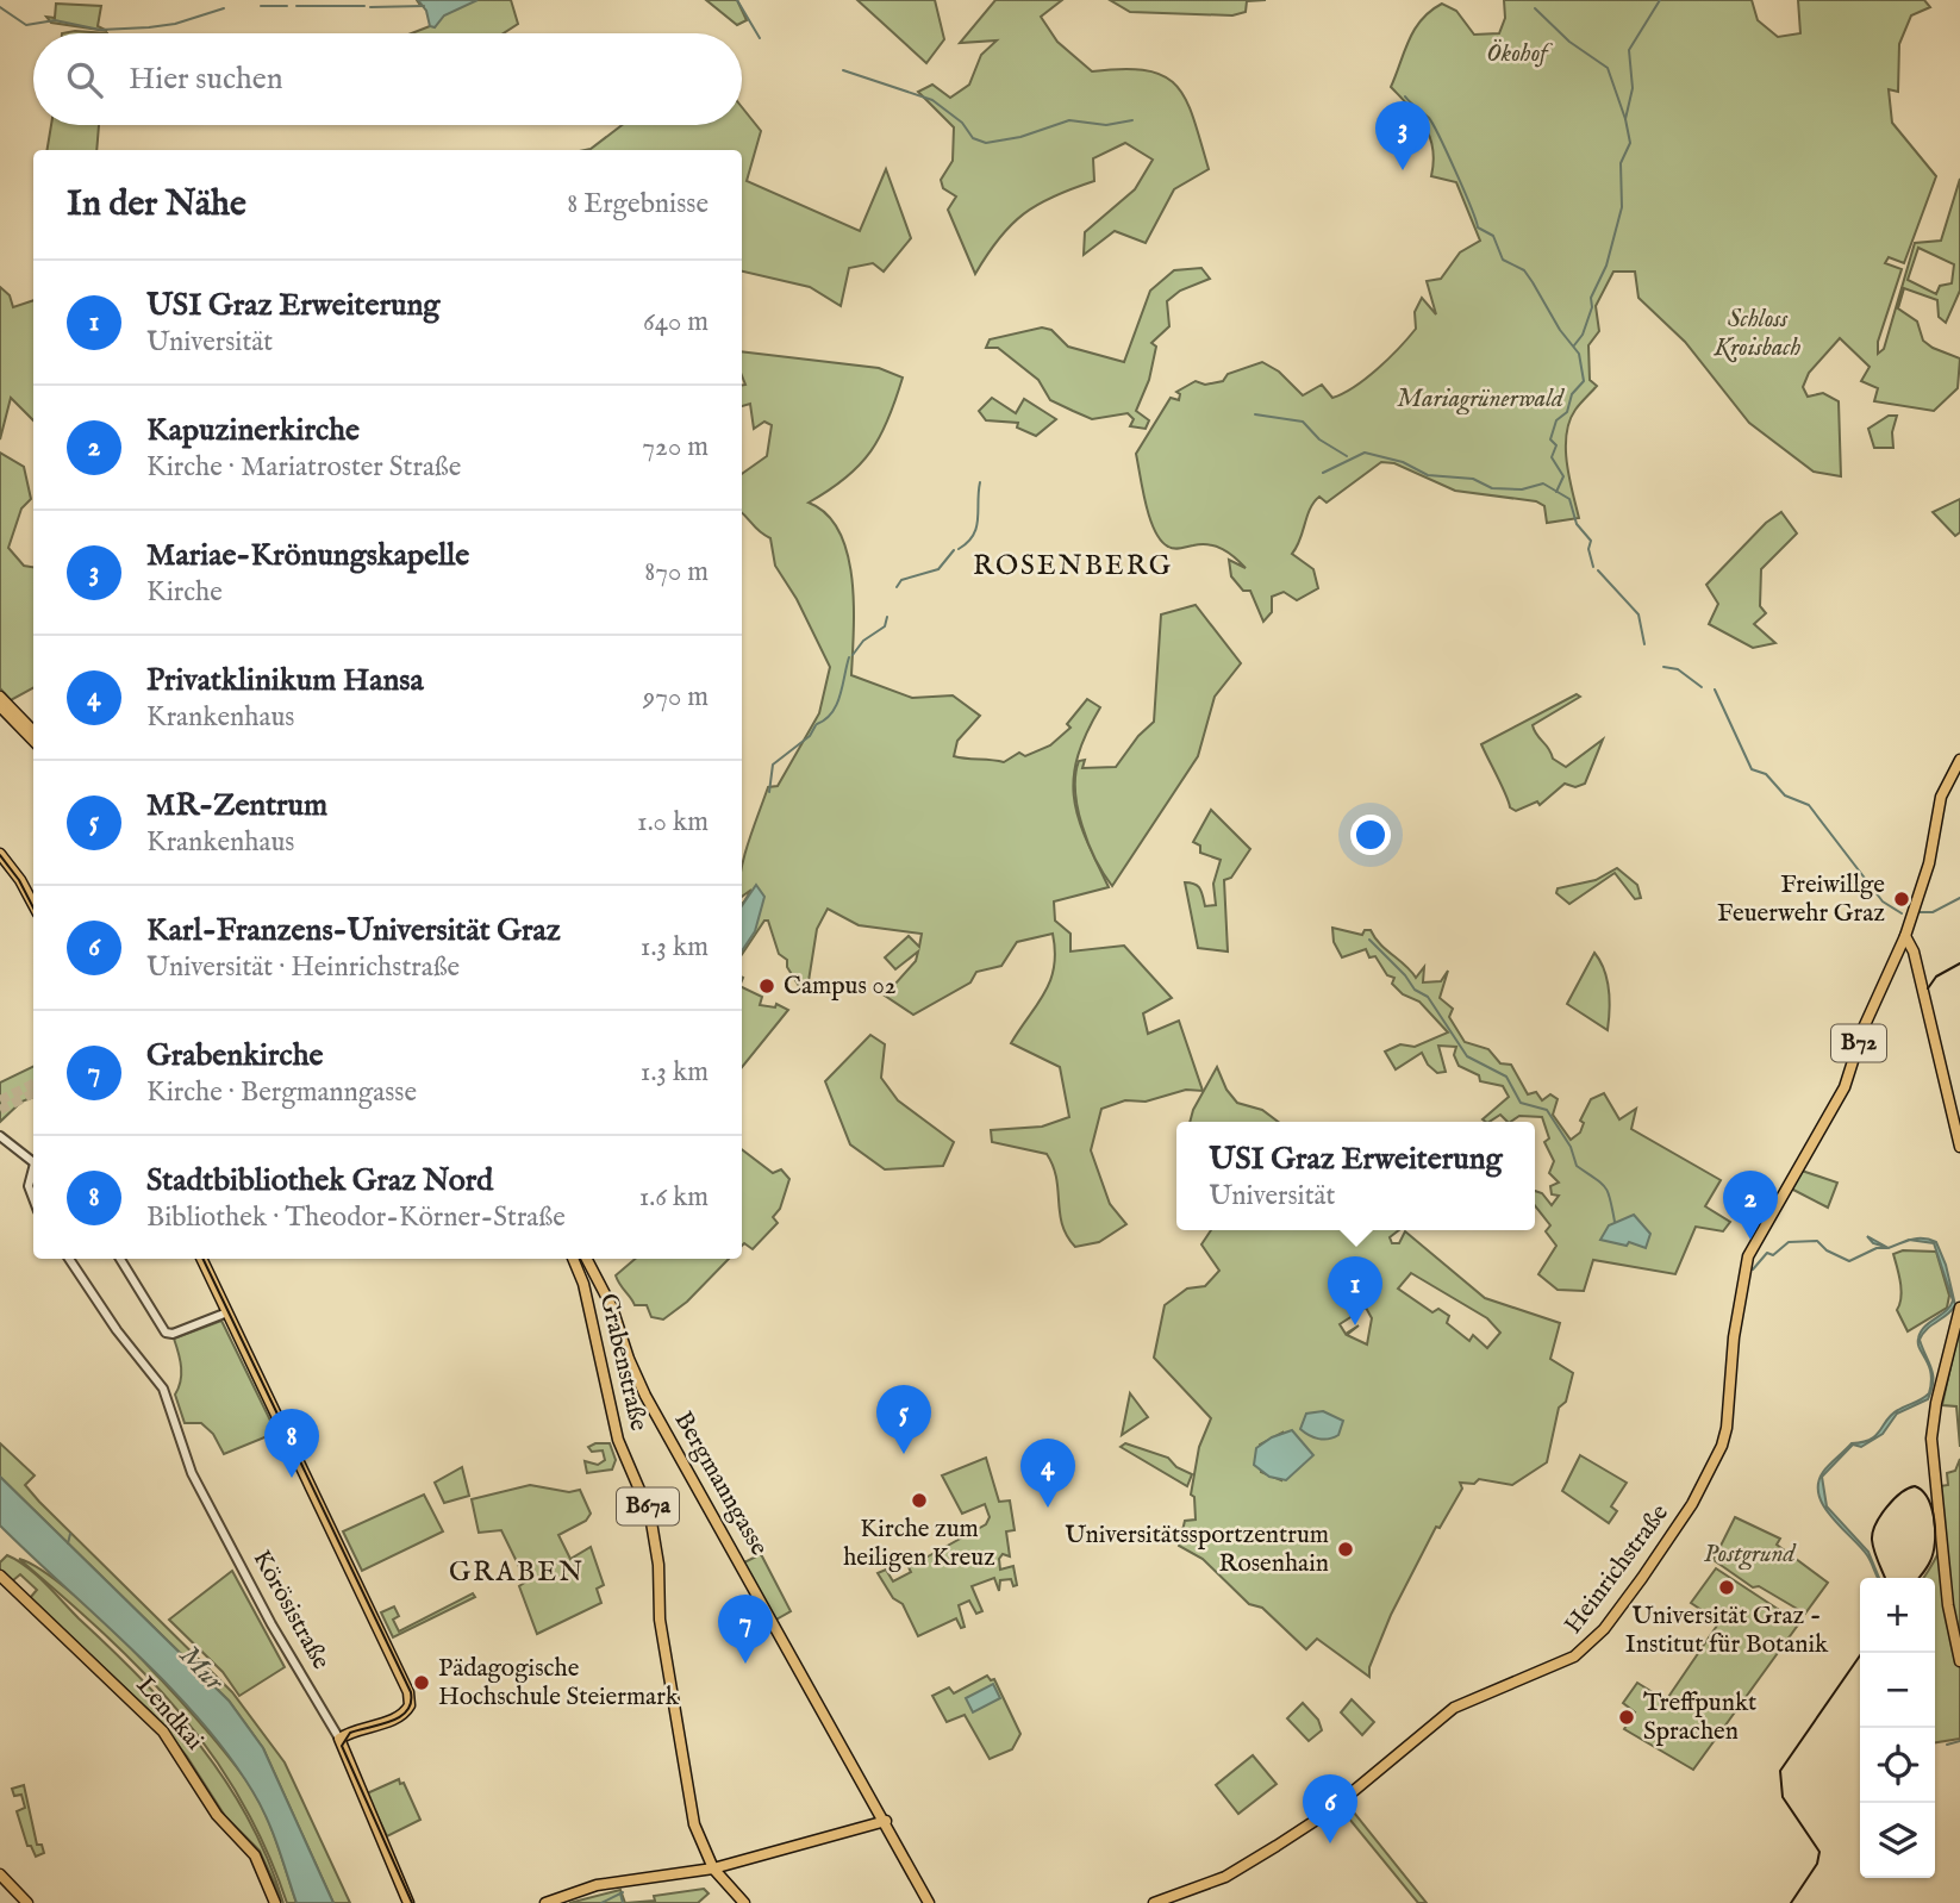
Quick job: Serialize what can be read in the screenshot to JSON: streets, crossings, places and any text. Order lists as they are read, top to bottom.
{
  "streets": {
    "main road": [
      "B72",
      "Grabenstraße",
      "Bergmanngasse",
      "B67a",
      "Heinrichstraße",
      "Körösistraße",
      "Lendkai"
    ]
  },
  "crossings": [
    ["B72", "Heinrichstraße"],
    ["Grabenstraße", "B67a"]
  ],
  "districts": ["ROSENBERG", "GRABEN"],
  "water": ["Mur"],
  "parks": [
    "Ökohof",
    "Schloss Kroisbach",
    "Mariagrünerwald",
    "Postgrund"
  ],
  "places": [
    "Freiwillge Feuerwehr Graz",
    "Campus 02",
    "Kirche zum heiligen Kreuz",
    "Universitätssportzentrum Rosenhain",
    "Universität Graz - Institut für Botanik",
    "Pädagogische Hochschule Steiermark",
    "Treffpunkt Sprachen"
  ],
  "page": {
    "search": "Hier suchen",
    "pins": [
      "3",
      "2",
      "1",
      "5",
      "8",
      "4",
      "7",
      "6"
    ],
    "heading": ["In der Nähe", "8 Ergebnisse"],
    "list": [
      {
        "mark": "1",
        "name": "USI Graz Erweiterung",
        "note": "Universität",
        "value": "640 m"
      },
      {
        "mark": "2",
        "name": "Kapuzinerkirche",
        "note": "Kirche · Mariatroster Straße",
        "value": "720 m"
      },
      {
        "mark": "3",
        "name": "Mariae-Krönungskapelle",
        "note": "Kirche",
        "value": "870 m"
      },
      {
        "mark": "4",
        "name": "Privatklinikum Hansa",
        "note": "Krankenhaus",
        "value": "970 m"
      },
      {
        "mark": "5",
        "name": "MR-Zentrum",
        "note": "Krankenhaus",
        "value": "1.0 km"
      },
      {
        "mark": "6",
        "name": "Karl-Franzens-Universität Graz",
        "note": "Universität · Heinrichstraße",
        "value": "1.3 km"
      },
      {
        "mark": "7",
        "name": "Grabenkirche",
        "note": "Kirche · Bergmanngasse",
        "value": "1.3 km"
      },
      {
        "mark": "8",
        "name": "Stadtbibliothek Graz Nord",
        "note": "Bibliothek · Theodor-Körner-Straße",
        "value": "1.6 km"
      }
    ],
    "popup": ["USI Graz Erweiterung", "Universität"],
    "map_buttons": ["+", "−"]
  }
}
